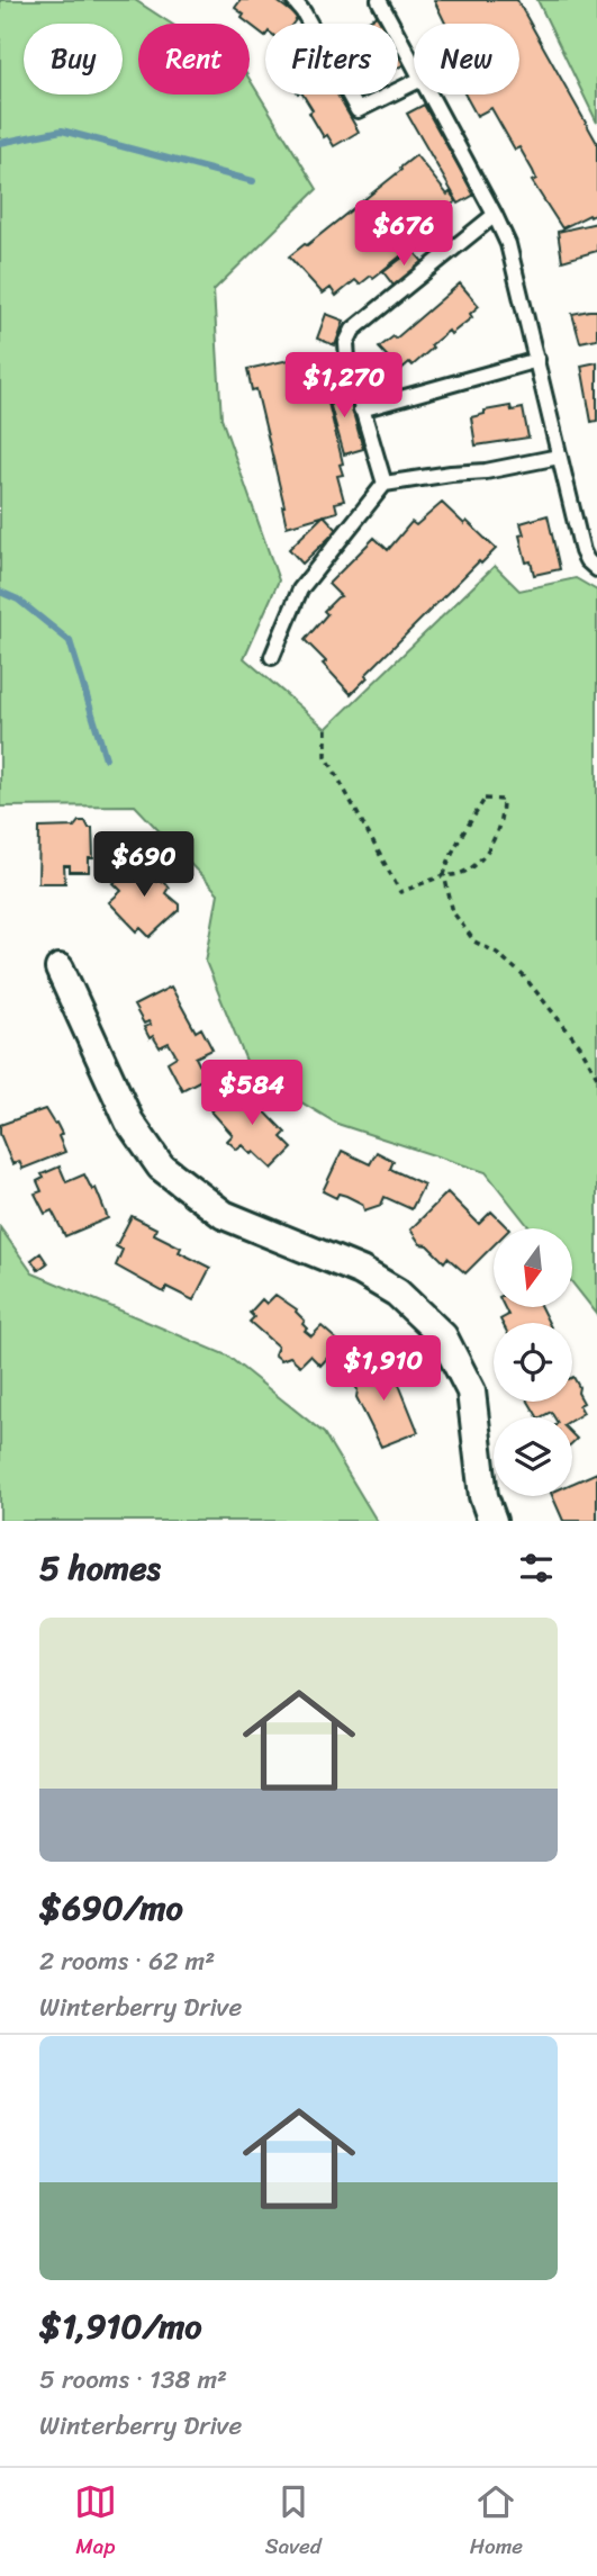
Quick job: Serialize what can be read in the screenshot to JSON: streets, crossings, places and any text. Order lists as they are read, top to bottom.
{
  "north": "bottom",
  "page": {
    "chip": [
      "Buy",
      "Rent",
      "Filters",
      "New"
    ],
    "price": [
      "$676",
      "$1,270",
      "$690",
      "$584",
      "$1,910"
    ],
    "heading": "5 homes",
    "list": [
      {
        "name": "$690/mo",
        "note": "2 rooms · 62 m² · Winterberry Drive"
      },
      {
        "name": "$1,910/mo",
        "note": "5 rooms · 138 m² · Winterberry Drive"
      }
    ],
    "tabs": ["Map", "Saved", "Home"]
  }
}
